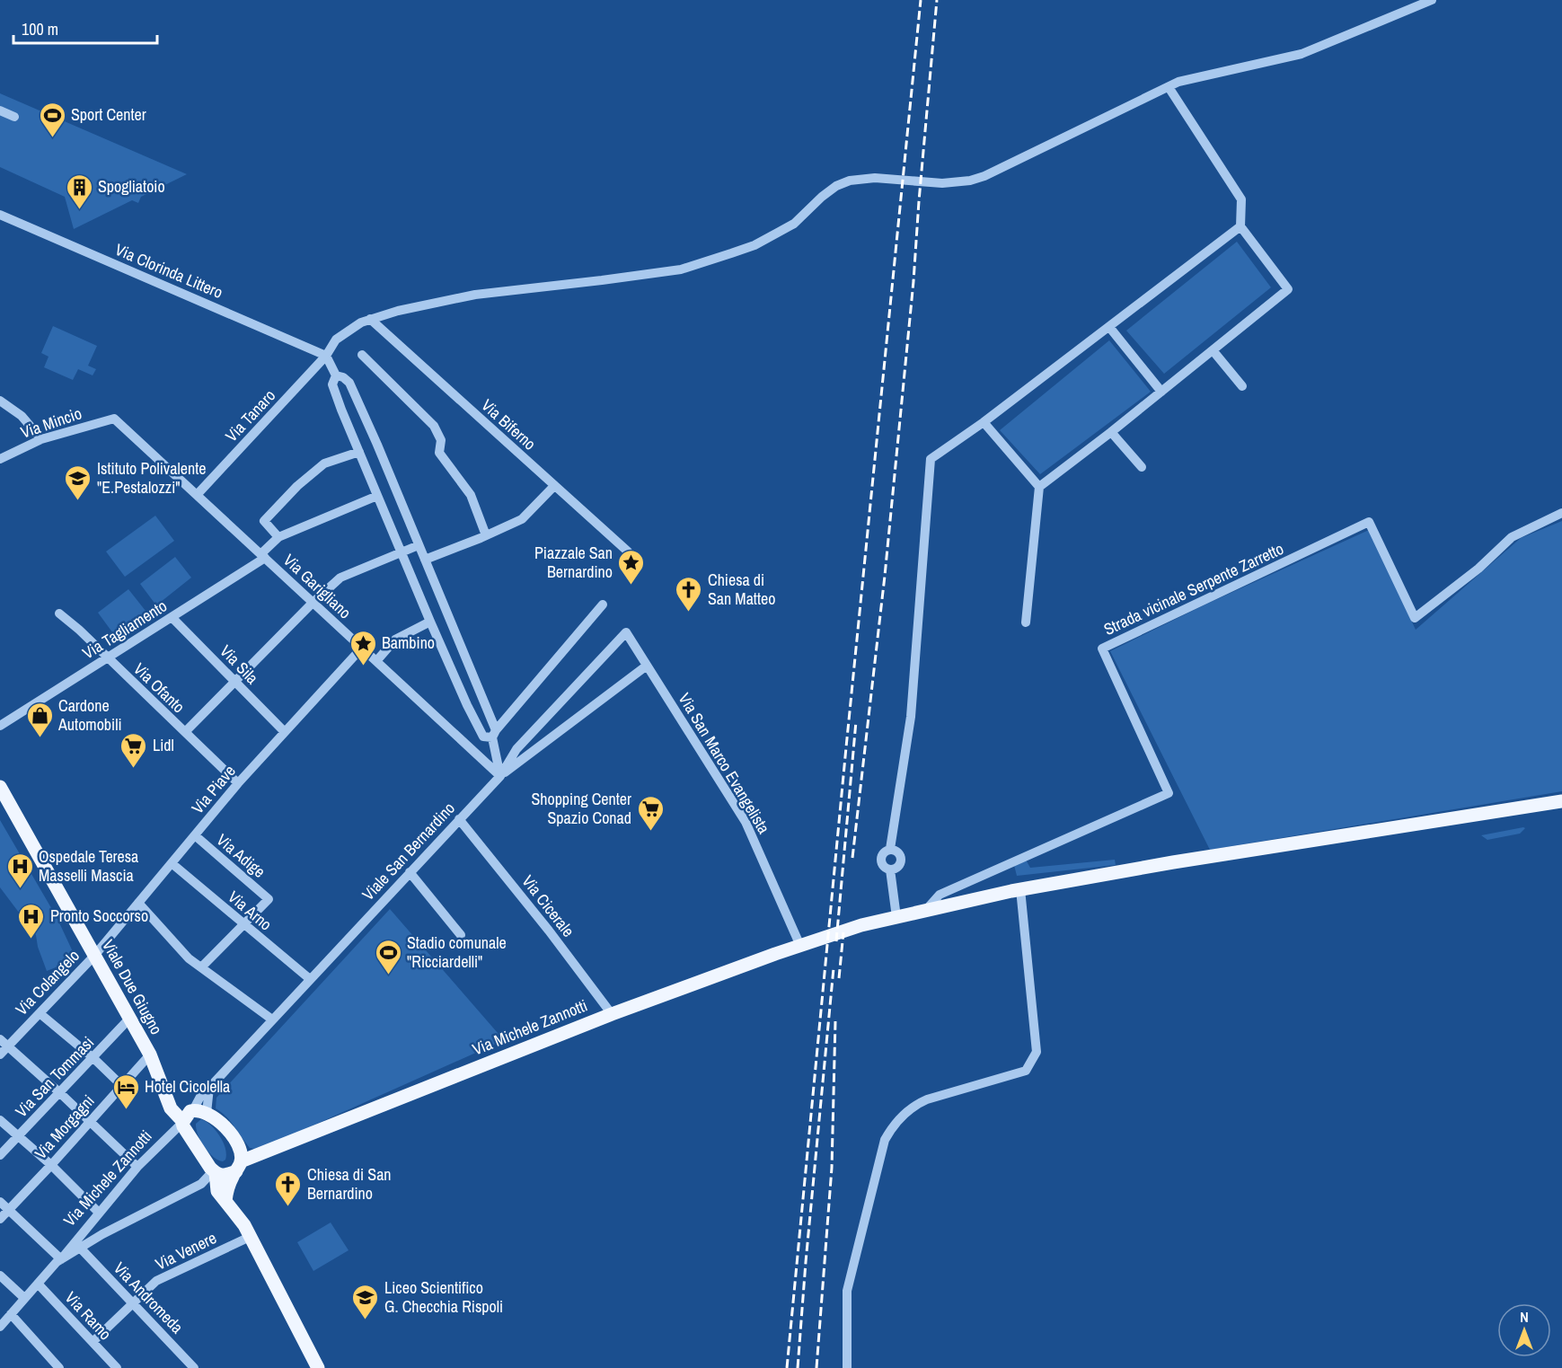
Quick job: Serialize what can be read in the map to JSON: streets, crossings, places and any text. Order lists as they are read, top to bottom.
{
  "streets": {
    "main road": ["Viale Due Giugno", "Via Michele Zannotti"],
    "street": [
      "Via Clorinda Littero",
      "Via Tanaro",
      "Via Mincio",
      "Via Biferno",
      "Via Garigliano",
      "Strada vicinale Serpente Zarretto",
      "Via Tagliamento",
      "Via Sila",
      "Via Ofanto",
      "Via San Marco Evangelista",
      "Via Piave",
      "Viale San Bernardino",
      "Via Adige",
      "Via Cicerale",
      "Via Arno",
      "Via Colangelo",
      "Via San Tommasi",
      "Via Morgagni",
      "Via Venere",
      "Via Andromeda",
      "Via Ramo"
    ]
  },
  "crossings": [
    ["Via Clorinda Littero", "Via Tanaro"],
    ["Via Tanaro", "Via Biferno"],
    ["Via Tanaro", "Via Garigliano"],
    ["Via Mincio", "Via Garigliano"],
    ["Via Garigliano", "Via Tagliamento"],
    ["Via Garigliano", "Via Piave"],
    ["Via Garigliano", "Viale San Bernardino"],
    ["Strada vicinale Serpente Zarretto", "Via Michele Zannotti"],
    ["Via Tagliamento", "Via Sila"],
    ["Via Tagliamento", "Via Ofanto"],
    ["Via Sila", "Via Piave"],
    ["Via Ofanto", "Via Piave"],
    ["Via San Marco Evangelista", "Viale San Bernardino"],
    ["Via San Marco Evangelista", "Via Michele Zannotti"],
    ["Via Piave", "Via Adige"],
    ["Via Piave", "Via Arno"],
    ["Via Piave", "Via Colangelo"],
    ["Via Piave", "Viale Due Giugno"],
    ["Viale San Bernardino", "Via Cicerale"],
    ["Viale San Bernardino", "Via Arno"],
    ["Viale San Bernardino", "Viale Due Giugno"],
    ["Viale San Bernardino", "Via Michele Zannotti"],
    ["Via Adige", "Via Arno"],
    ["Via Cicerale", "Via Michele Zannotti"],
    ["Via Colangelo", "Viale Due Giugno"],
    ["Viale Due Giugno", "Via Michele Zannotti"],
    ["Viale Due Giugno", "Via San Tommasi"],
    ["Viale Due Giugno", "Via Morgagni"],
    ["Via Michele Zannotti", "Via Andromeda"],
    ["Via Michele Zannotti", "Via Ramo"],
    ["Via Venere", "Via Andromeda"],
    ["Via Venere", "Via Ramo"]
  ],
  "places": {
    "sports": ["Sport Center", "Stadio comunale \"Ricciardelli\""],
    "building": ["Spogliatoio"],
    "school or university": ["Istituto Polivalente \"E.Pestalozzi\"", "Liceo Scientifico G. Checchia Rispoli"],
    "place": ["Piazzale San Bernardino", "Bambino"],
    "church": ["Chiesa di San Matteo", "Chiesa di San Bernardino"],
    "shop": ["Cardone Automobili"],
    "supermarket": ["Lidl", "Shopping Center Spazio Conad"],
    "hospital": ["Ospedale Teresa Masselli Mascia", "Pronto Soccorso"],
    "hotel": ["Hotel Cicolella"]
  },
  "scale_bar": "100 m",
  "north": "top"
}
